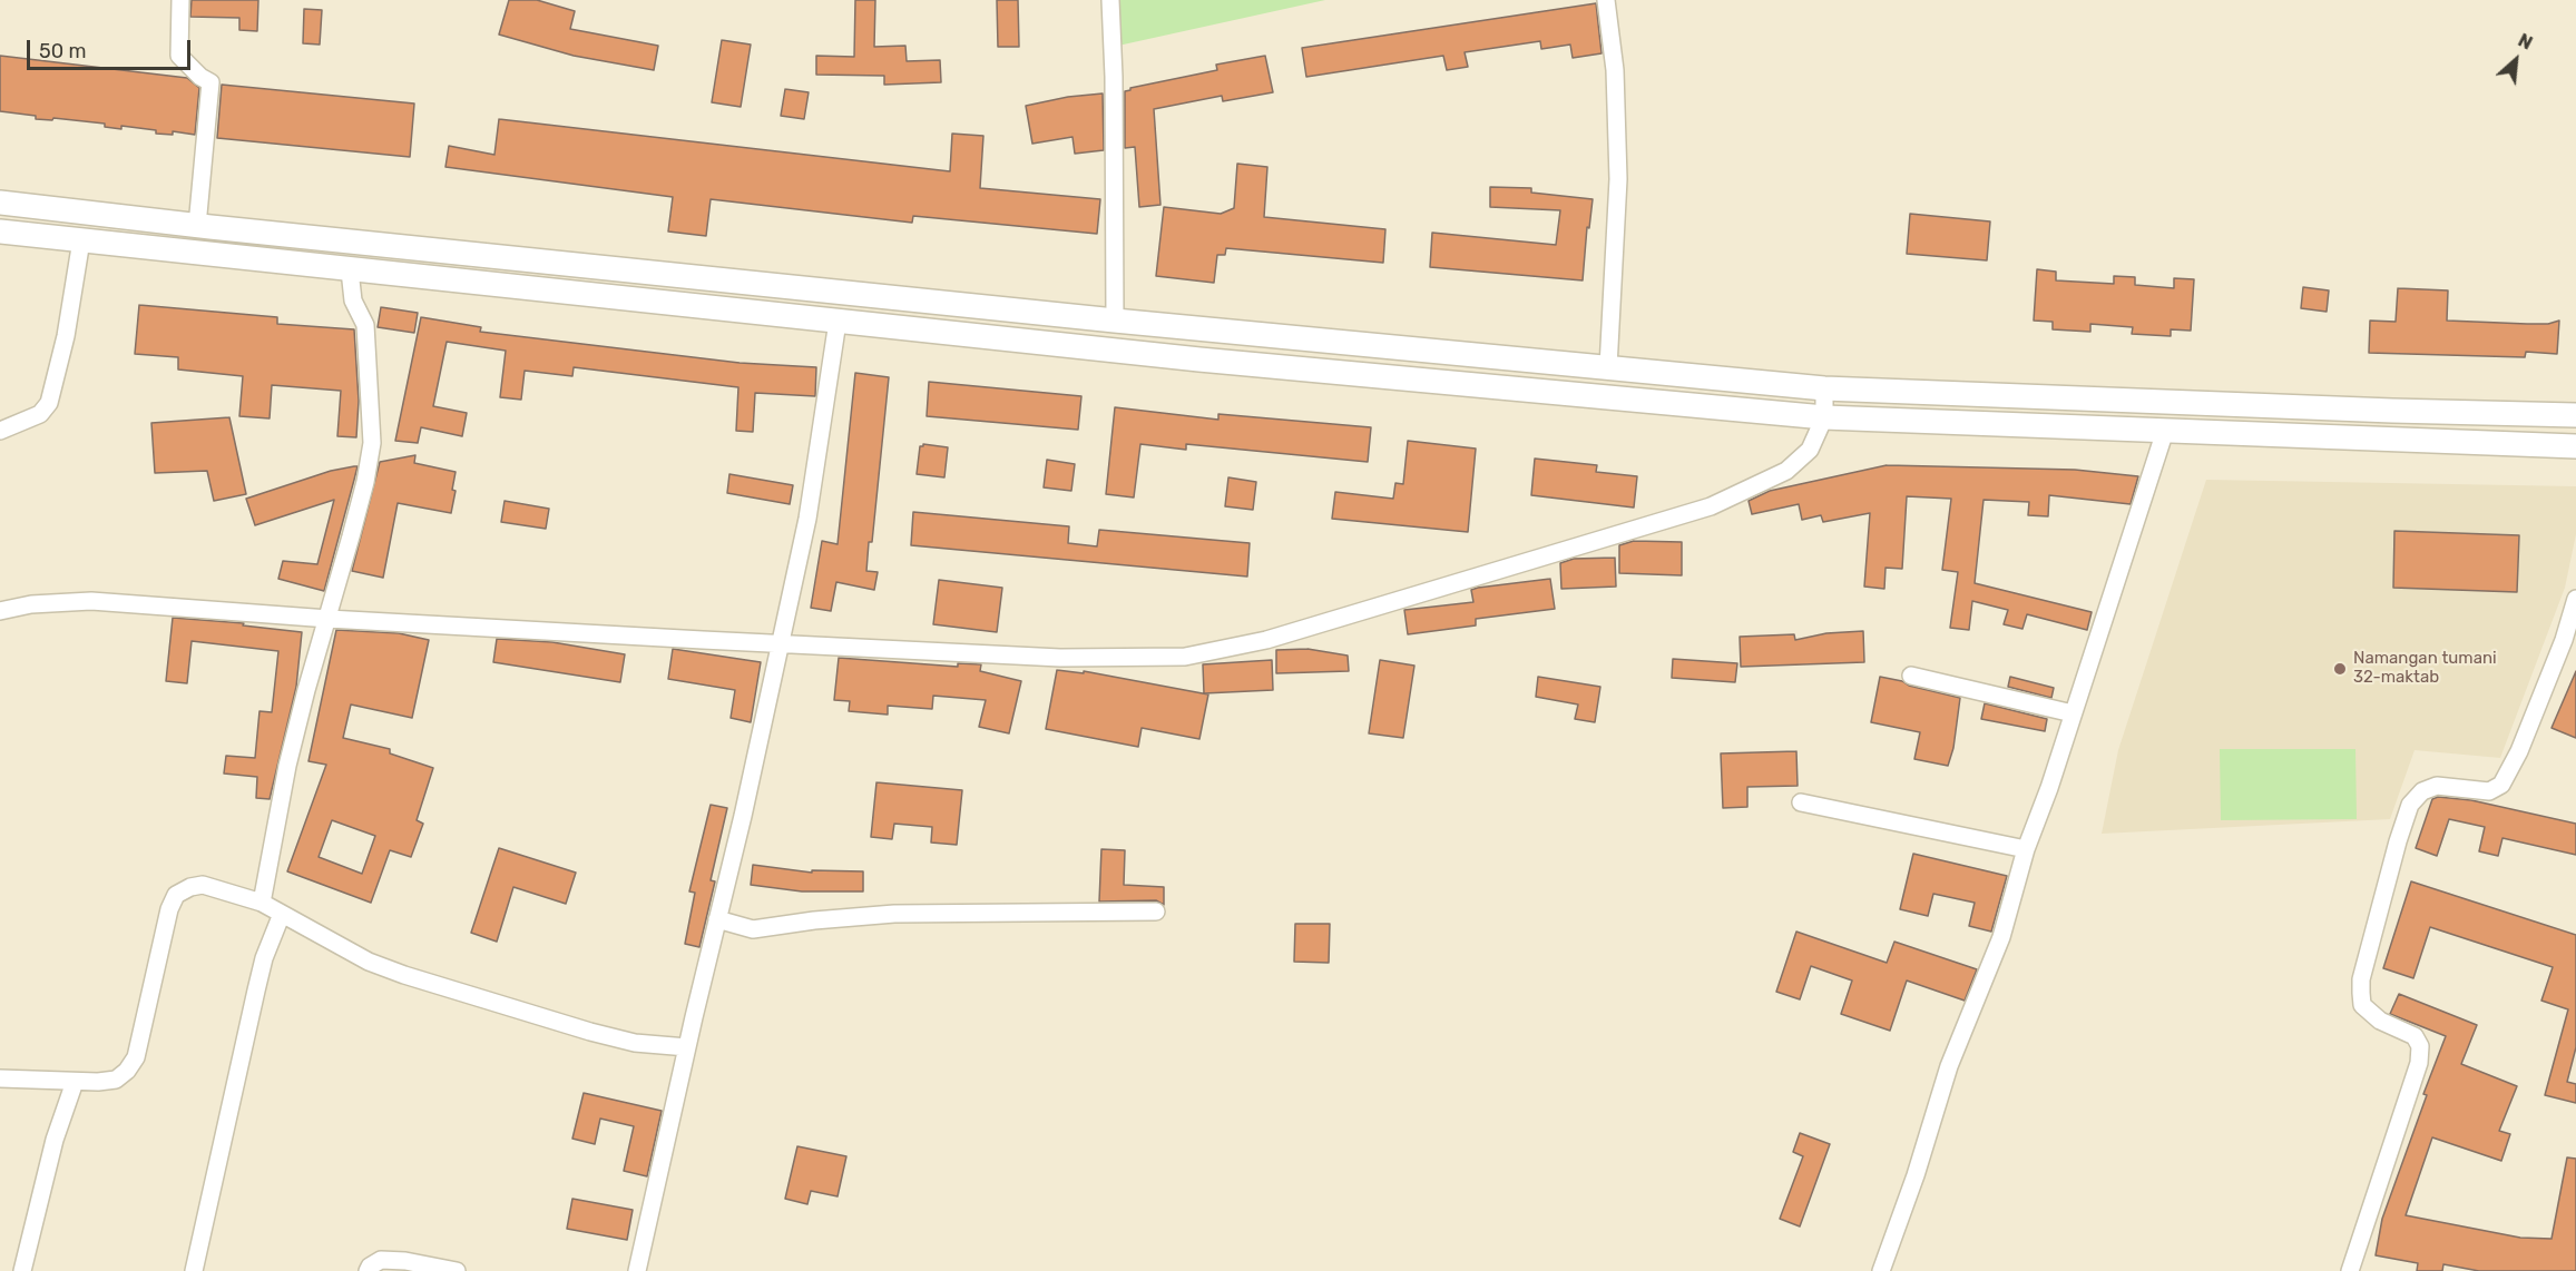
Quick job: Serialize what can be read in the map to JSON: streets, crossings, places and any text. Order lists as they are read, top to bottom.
{
  "places": ["Namangan tumani 32-maktab"],
  "scale_bar": "50 m",
  "north": "top right"
}
